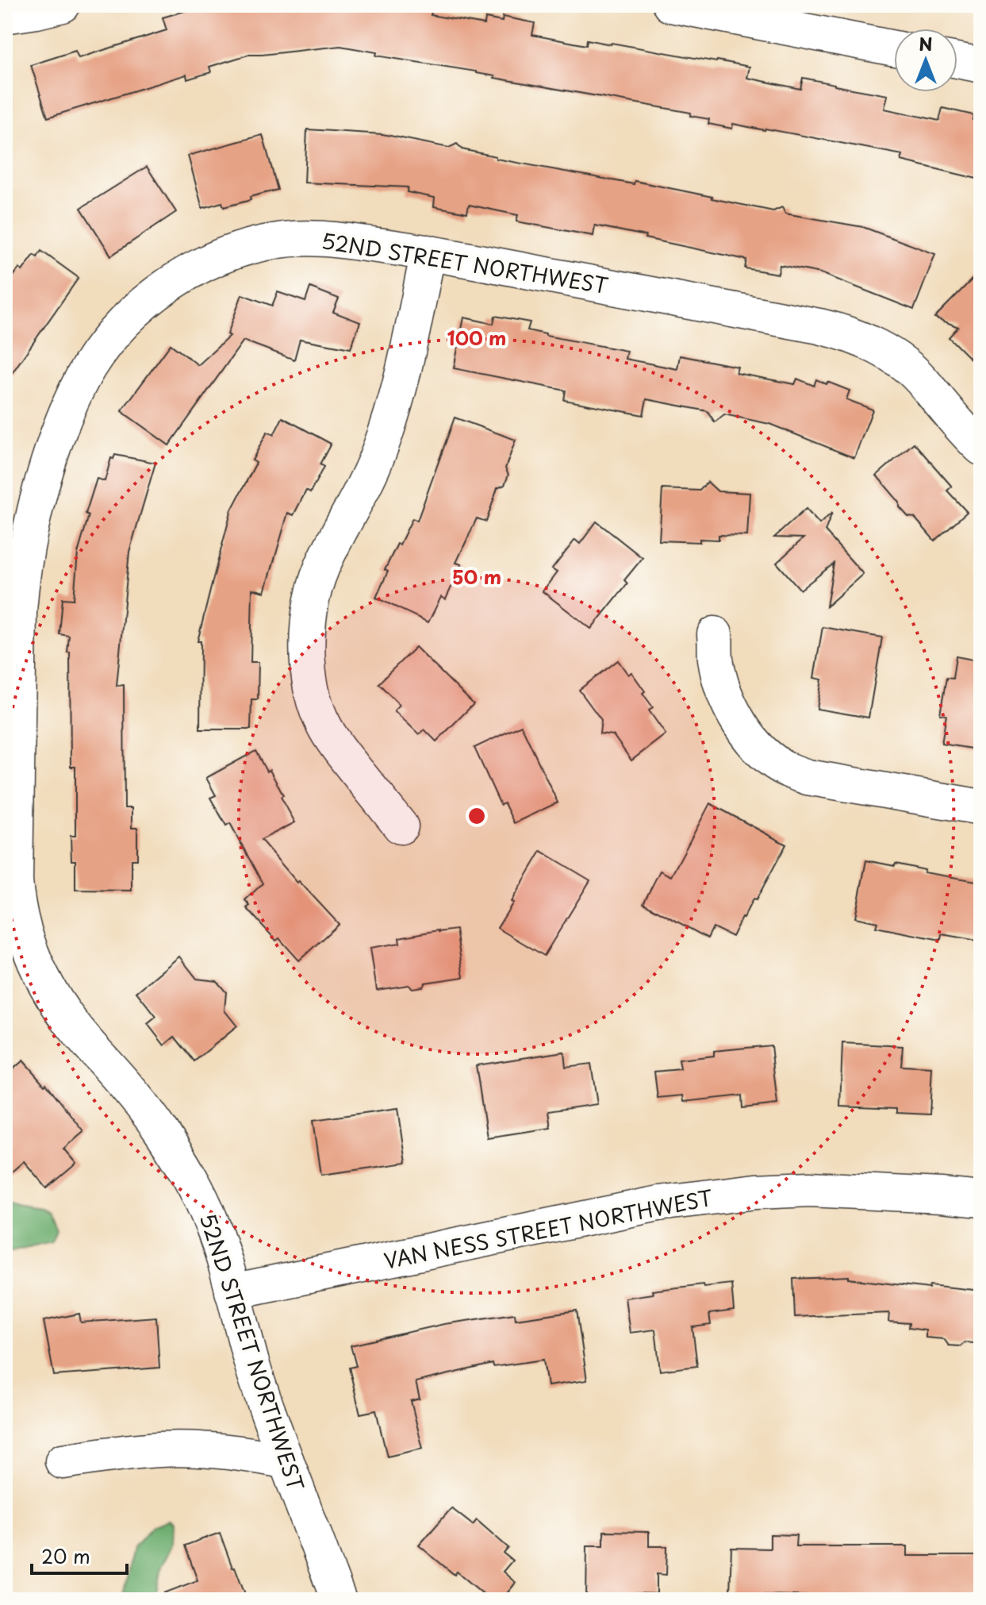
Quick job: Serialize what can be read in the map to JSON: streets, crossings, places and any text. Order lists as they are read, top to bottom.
{
  "streets": {
    "street": ["52ND STREET NORTHWEST", "VAN NESS STREET NORTHWEST"]
  },
  "crossings": [
    ["52ND STREET NORTHWEST", "VAN NESS STREET NORTHWEST"]
  ],
  "scale_bar": "20 m",
  "north": "top",
  "rings": ["100 m", "50 m"]
}
